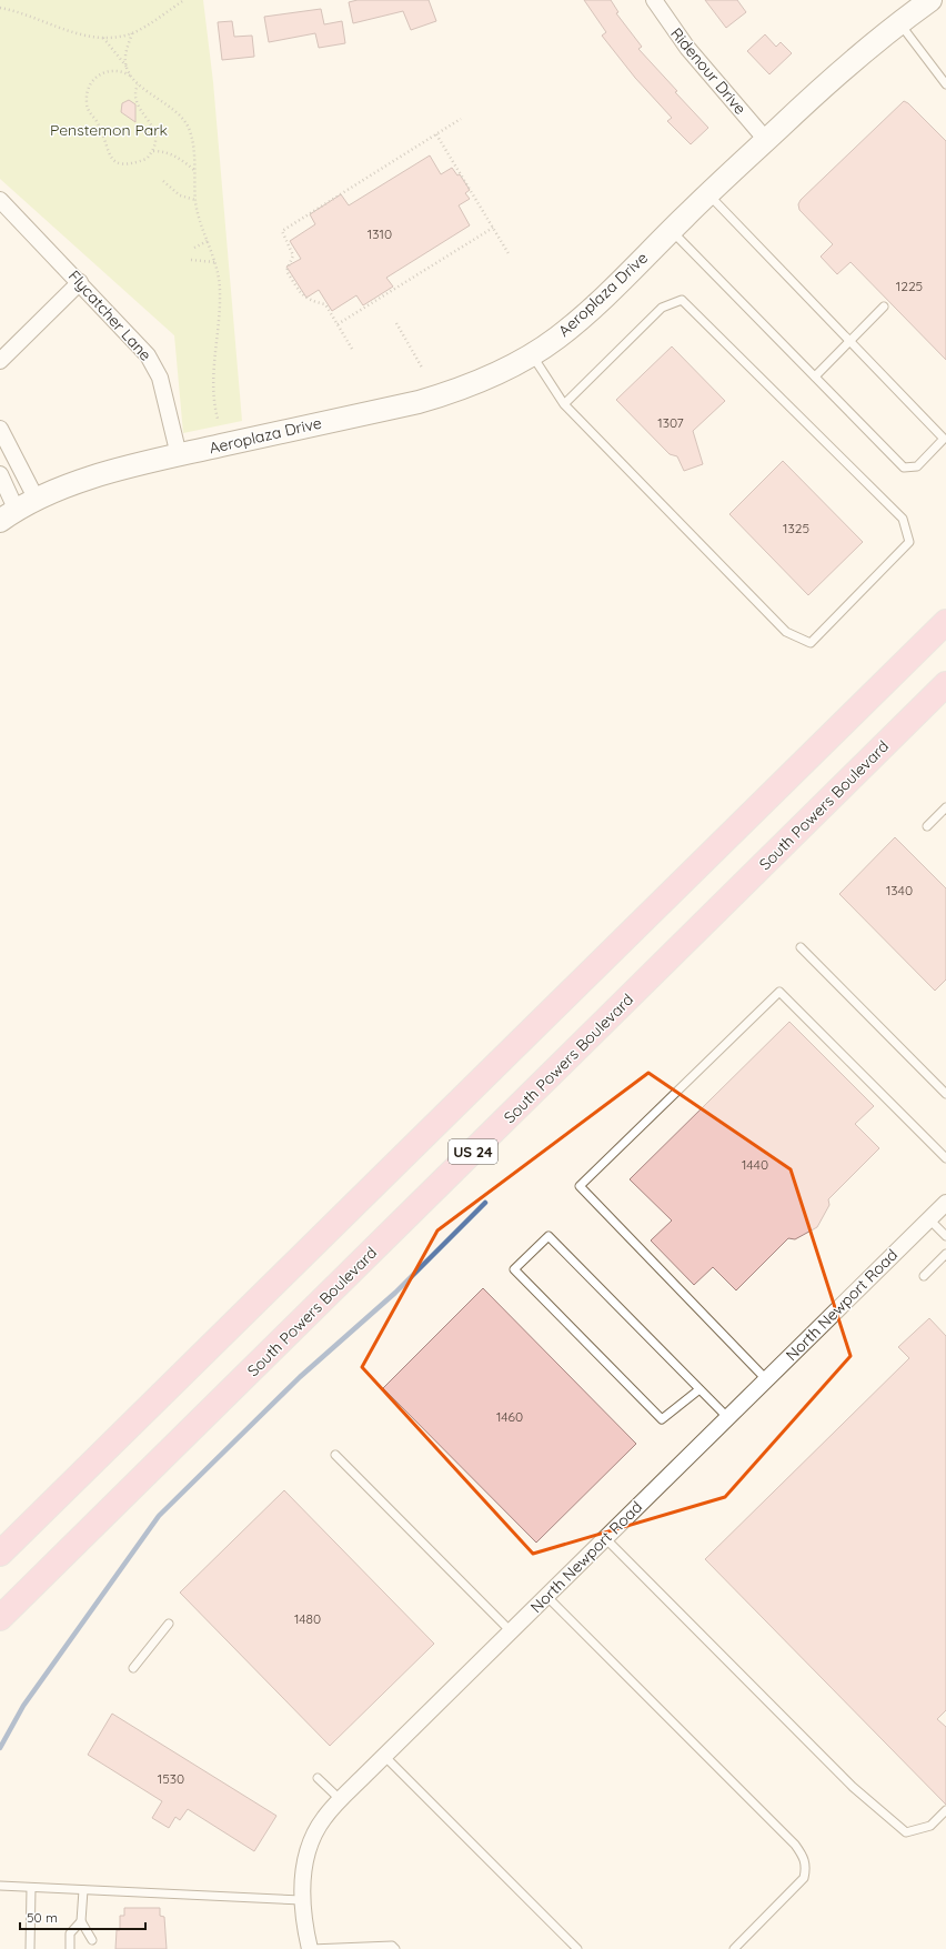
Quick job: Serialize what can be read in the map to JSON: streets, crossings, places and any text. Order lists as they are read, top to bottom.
{
  "streets": {
    "highway": ["South Powers Boulevard", "US 24"],
    "street": [
      "Ridenour Drive",
      "Aeroplaza Drive",
      "Flycatcher Lane",
      "North Newport Road"
    ]
  },
  "crossings": [
    ["Ridenour Drive", "Aeroplaza Drive"],
    ["Aeroplaza Drive", "Flycatcher Lane"]
  ],
  "parks": ["Penstemon Park"],
  "house_numbers": [
    "1310",
    "1225",
    "1307",
    "1325",
    "1340",
    "1440",
    "1460",
    "1480",
    "1530"
  ],
  "scale_bar": "50 m"
}
